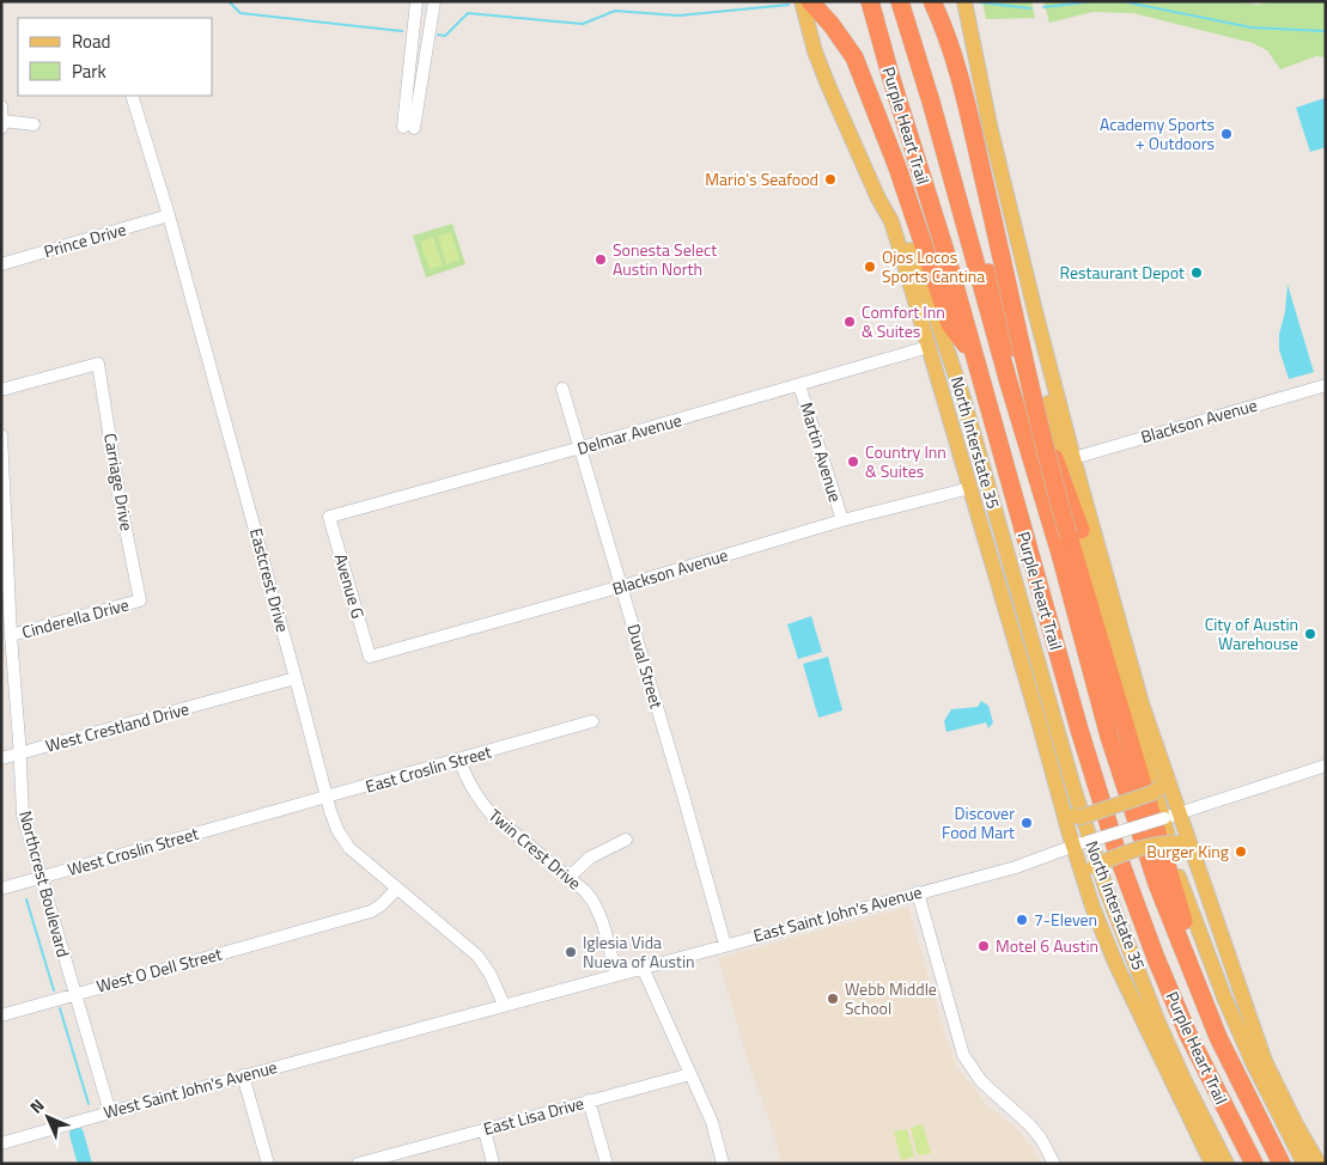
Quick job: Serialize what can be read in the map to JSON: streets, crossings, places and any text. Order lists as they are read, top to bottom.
{
  "streets": {
    "highway": ["Purple Heart Trail"],
    "main road": ["North Interstate 35"],
    "street": [
      "Prince Drive",
      "Blackson Avenue",
      "Delmar Avenue",
      "Martin Avenue",
      "Carriage Drive",
      "Eastcrest Drive",
      "Avenue G",
      "Cinderella Drive",
      "Duval Street",
      "West Crestland Drive",
      "East Croslin Street",
      "Twin Crest Drive",
      "West Croslin Street",
      "Northcrest Boulevard",
      "East Saint John's Avenue",
      "West O Dell Street",
      "West Saint John's Avenue",
      "East Lisa Drive"
    ]
  },
  "crossings": [
    ["Prince Drive", "Eastcrest Drive"],
    ["Blackson Avenue", "North Interstate 35"],
    ["Blackson Avenue", "Martin Avenue"],
    ["Blackson Avenue", "Avenue G"],
    ["Blackson Avenue", "Duval Street"],
    ["Delmar Avenue", "North Interstate 35"],
    ["Delmar Avenue", "Martin Avenue"],
    ["Delmar Avenue", "Avenue G"],
    ["Delmar Avenue", "Duval Street"],
    ["North Interstate 35", "East Saint John's Avenue"],
    ["Carriage Drive", "Cinderella Drive"],
    ["Eastcrest Drive", "West Crestland Drive"],
    ["Eastcrest Drive", "East Croslin Street"],
    ["Eastcrest Drive", "East Saint John's Avenue"],
    ["Eastcrest Drive", "West O Dell Street"],
    ["Cinderella Drive", "Northcrest Boulevard"],
    ["Duval Street", "East Saint John's Avenue"],
    ["West Crestland Drive", "Northcrest Boulevard"],
    ["East Croslin Street", "Twin Crest Drive"],
    ["East Croslin Street", "West Croslin Street"],
    ["Twin Crest Drive", "East Saint John's Avenue"],
    ["West Croslin Street", "Northcrest Boulevard"],
    ["Northcrest Boulevard", "West O Dell Street"],
    ["Northcrest Boulevard", "West Saint John's Avenue"],
    ["East Saint John's Avenue", "West Saint John's Avenue"]
  ],
  "places": [
    "Academy Sports + Outdoors",
    "Mario's Seafood",
    "Sonesta Select Austin North",
    "Ojos Locos Sports Cantina",
    "Restaurant Depot",
    "Comfort Inn & Suites",
    "Country Inn & Suites",
    "City of Austin Warehouse",
    "Discover Food Mart",
    "Burger King",
    "7-Eleven",
    "Motel 6 Austin",
    "Iglesia Vida Nueva of Austin",
    "Webb Middle School"
  ],
  "legend": ["Road", "Park"],
  "north": "top left"
}
